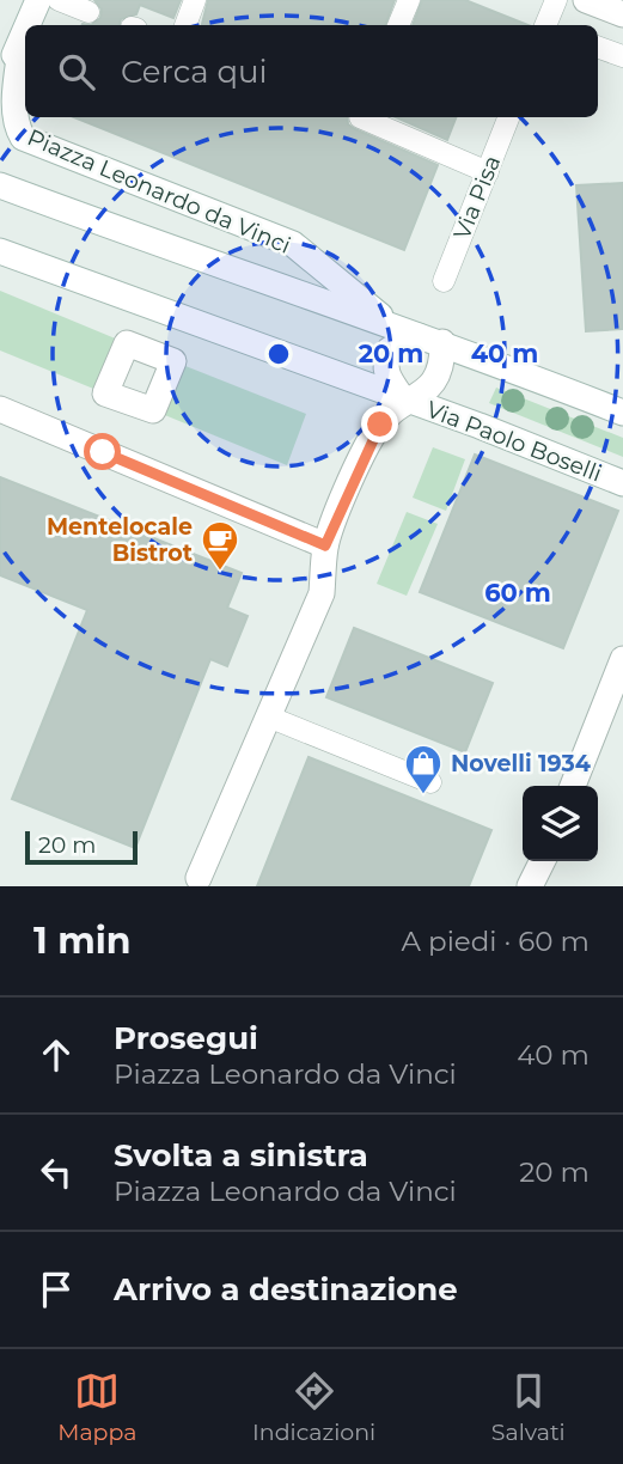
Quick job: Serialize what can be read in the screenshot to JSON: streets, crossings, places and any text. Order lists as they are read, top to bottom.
{
  "streets": {
    "street": ["Piazza Leonardo da Vinci", "Via Paolo Boselli"],
    "lane": ["Via Pisa"]
  },
  "crossings": [
    ["Piazza Leonardo da Vinci", "Via Paolo Boselli"]
  ],
  "places": {
    "cafe": ["Mentelocale Bistrot"],
    "shop": ["Novelli 1934"]
  },
  "scale_bar": "20 m",
  "page": {
    "search": "Cerca qui",
    "scale": "20 m",
    "heading": ["1 min", "A piedi · 60 m"],
    "list": [
      ["Prosegui", "Piazza Leonardo da Vinci", "40 m"],
      ["Svolta a sinistra", "Piazza Leonardo da Vinci", "20 m"],
      "Arrivo a destinazione"
    ],
    "nav": ["Mappa", "Indicazioni", "Salvati"]
  },
  "rings": ["20 m", "40 m", "60 m"]
}
